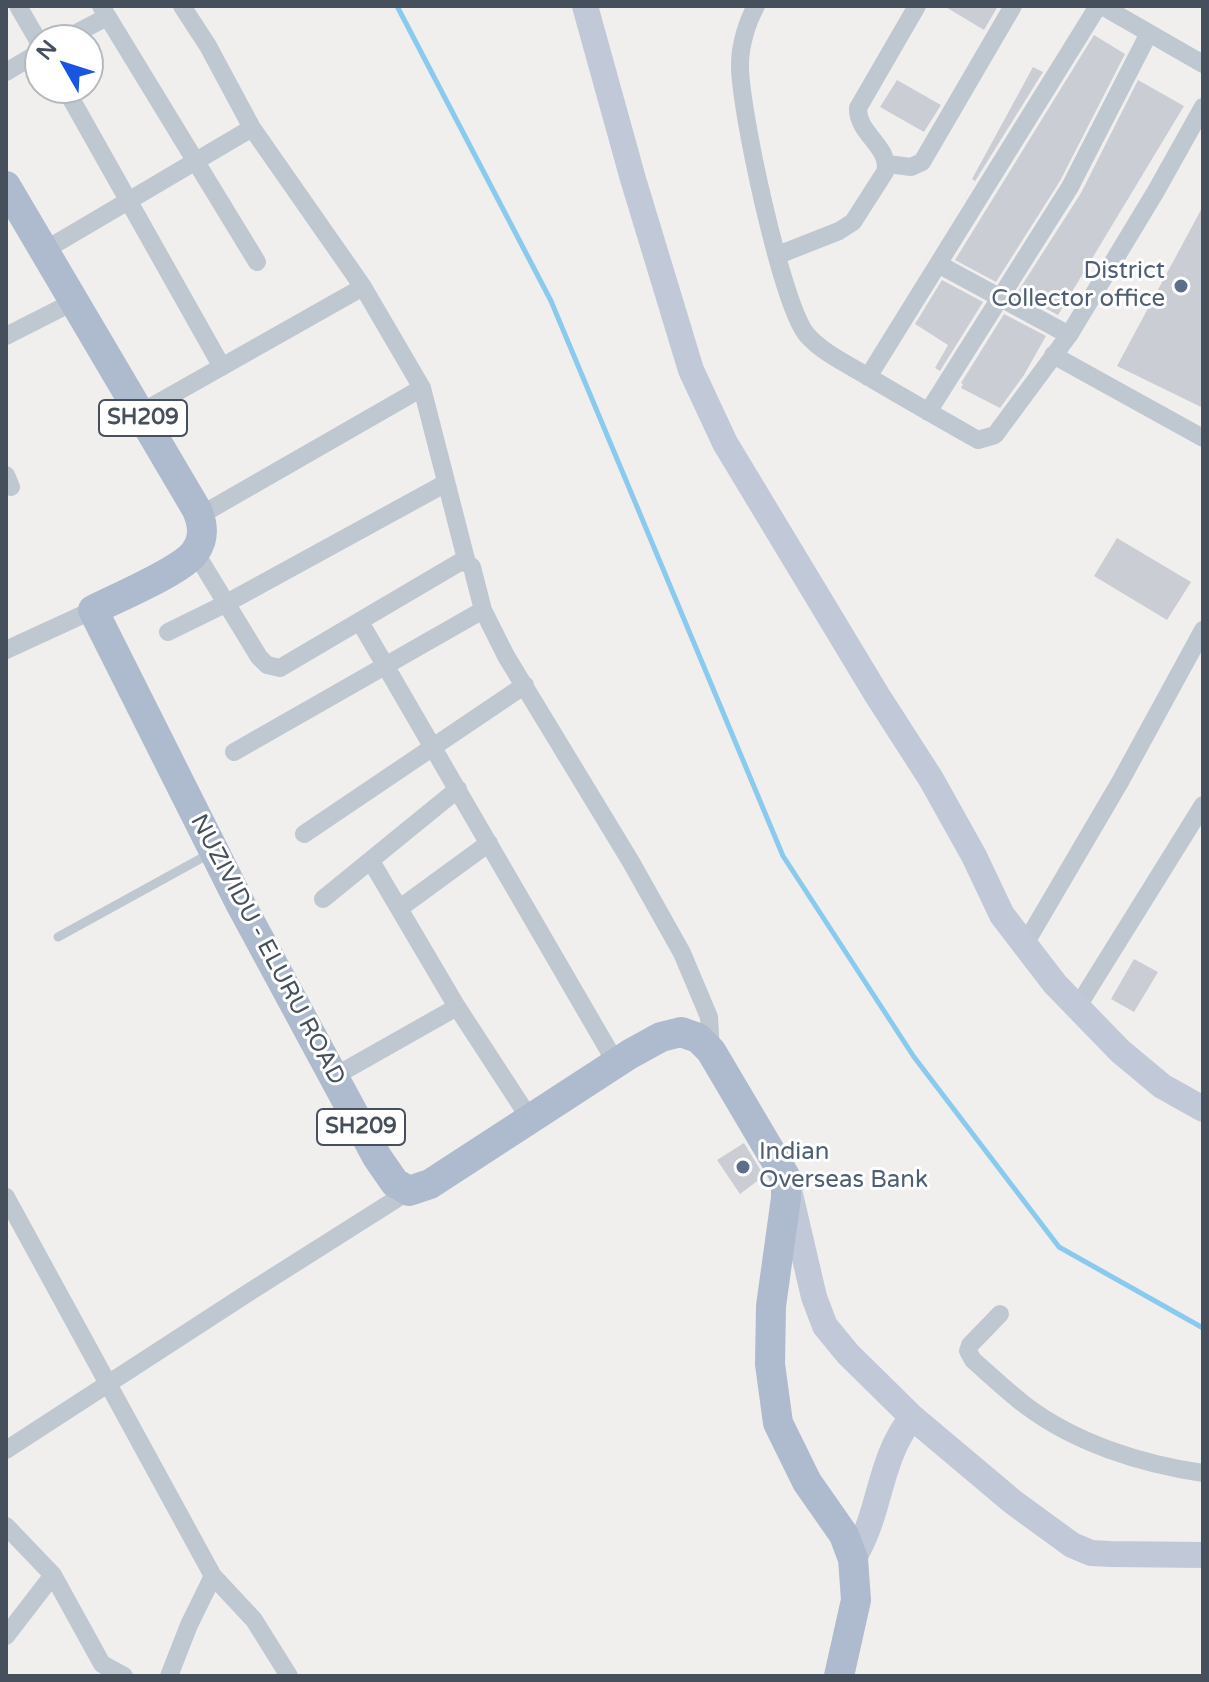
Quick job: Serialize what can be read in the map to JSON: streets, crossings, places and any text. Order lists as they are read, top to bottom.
{
  "streets": {
    "main road": ["SH209", "NUZIVIDU - ELURU ROAD"]
  },
  "places": ["District Collector office", "Indian Overseas Bank"],
  "north": "top left"
}
